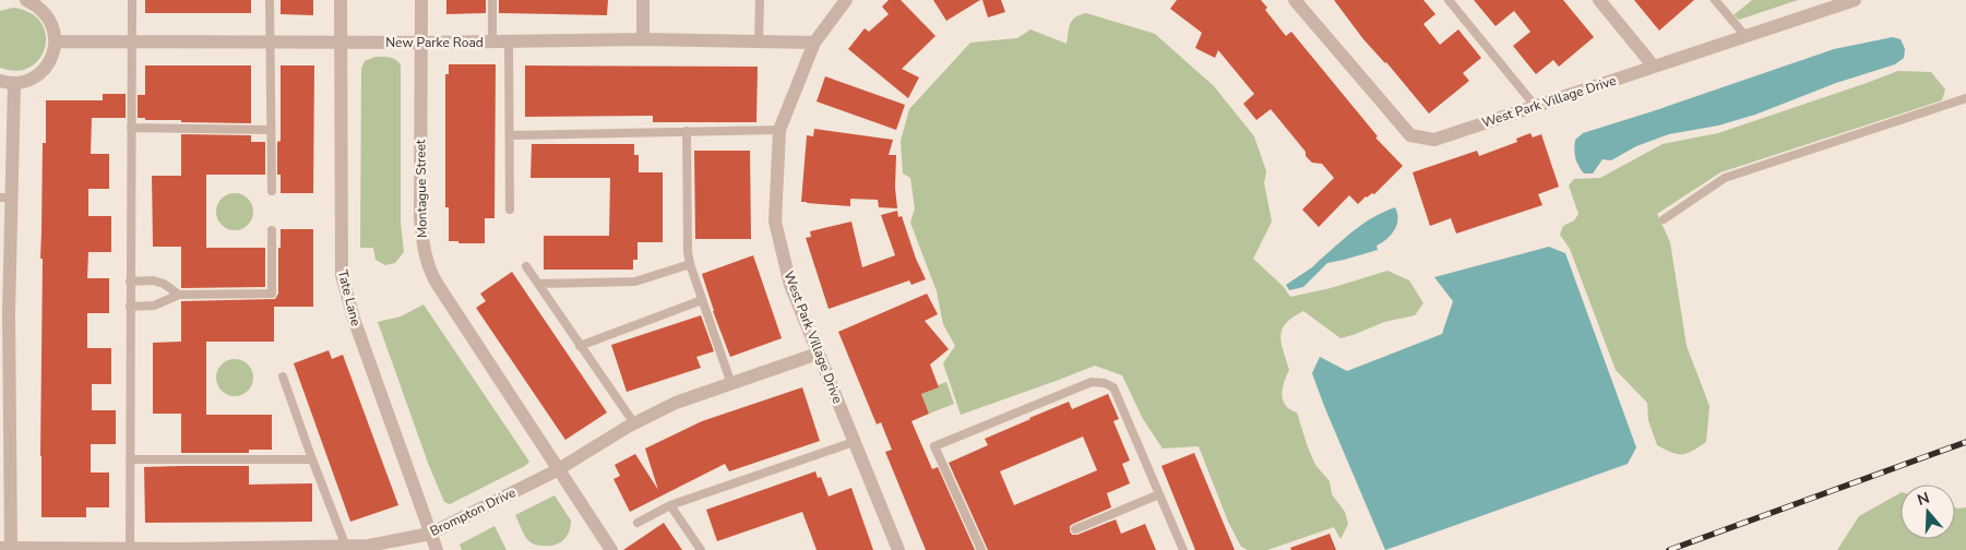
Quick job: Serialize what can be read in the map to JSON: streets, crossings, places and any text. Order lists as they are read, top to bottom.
{
  "streets": {
    "street": [
      "New Parke Road",
      "West Park Village Drive",
      "Montague Street",
      "Tate Lane",
      "Brompton Drive"
    ]
  },
  "crossings": [
    ["New Parke Road", "West Park Village Drive"],
    ["New Parke Road", "Montague Street"],
    ["New Parke Road", "Tate Lane"],
    ["West Park Village Drive", "Brompton Drive"],
    ["Montague Street", "Brompton Drive"],
    ["Tate Lane", "Brompton Drive"]
  ],
  "north": "top"
}
